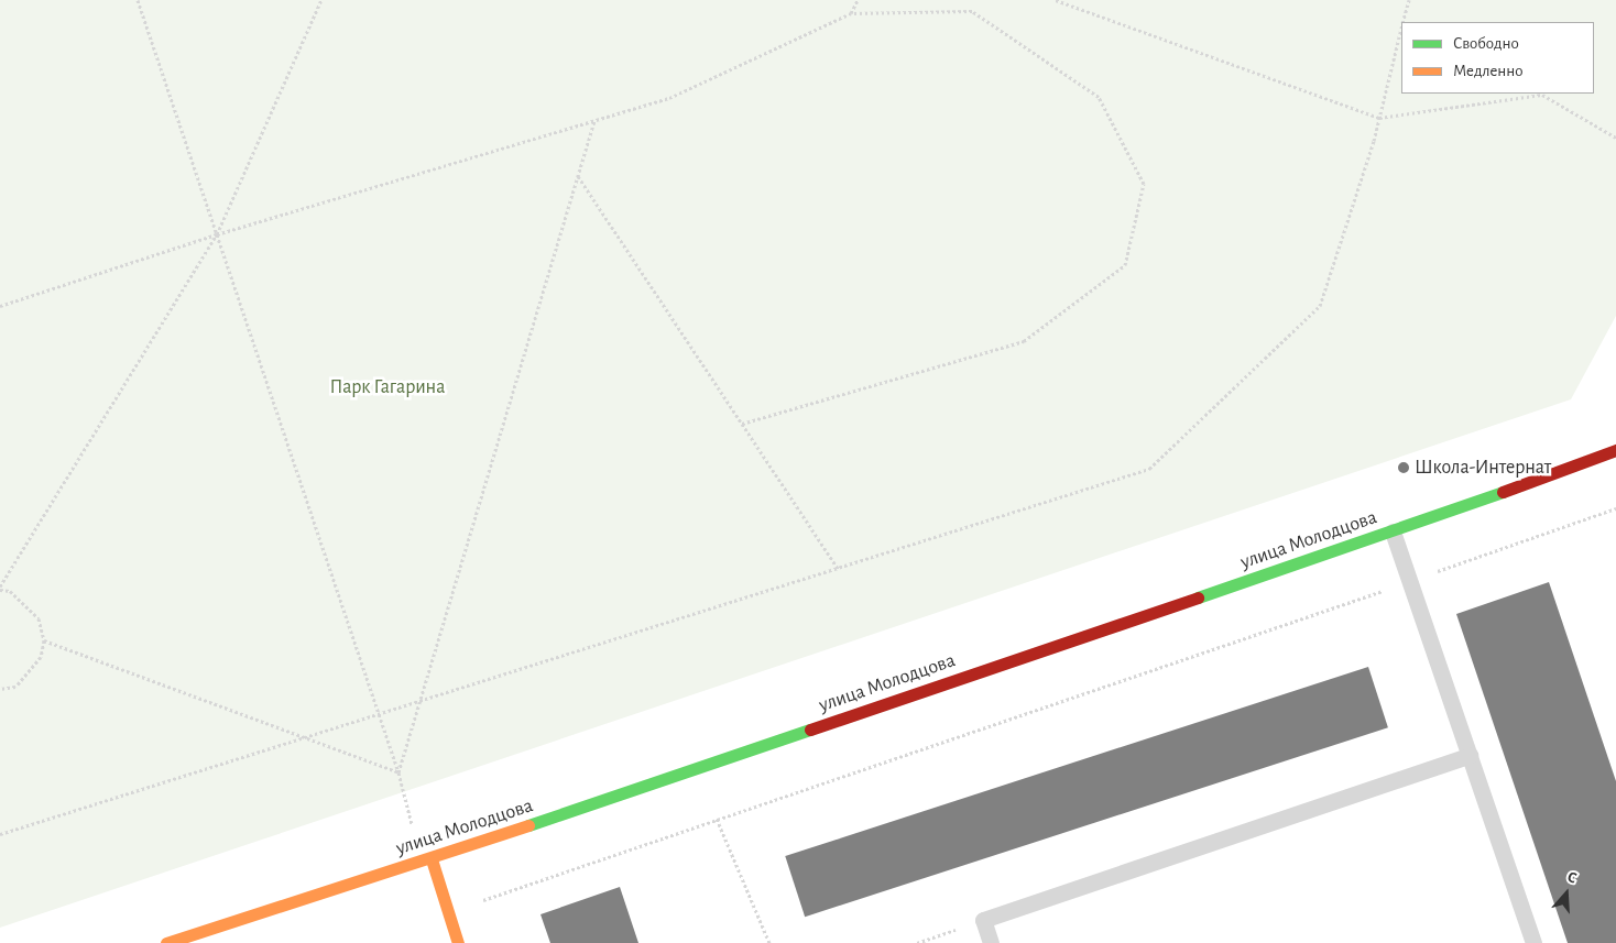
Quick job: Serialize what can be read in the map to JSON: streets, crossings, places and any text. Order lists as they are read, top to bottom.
{
  "streets": {
    "street": ["улица Молодцова"]
  },
  "parks": ["Парк Гагарина"],
  "places": ["Школа-Интернат"],
  "legend": ["Свободно", "Медленно"],
  "north": "top"
}
